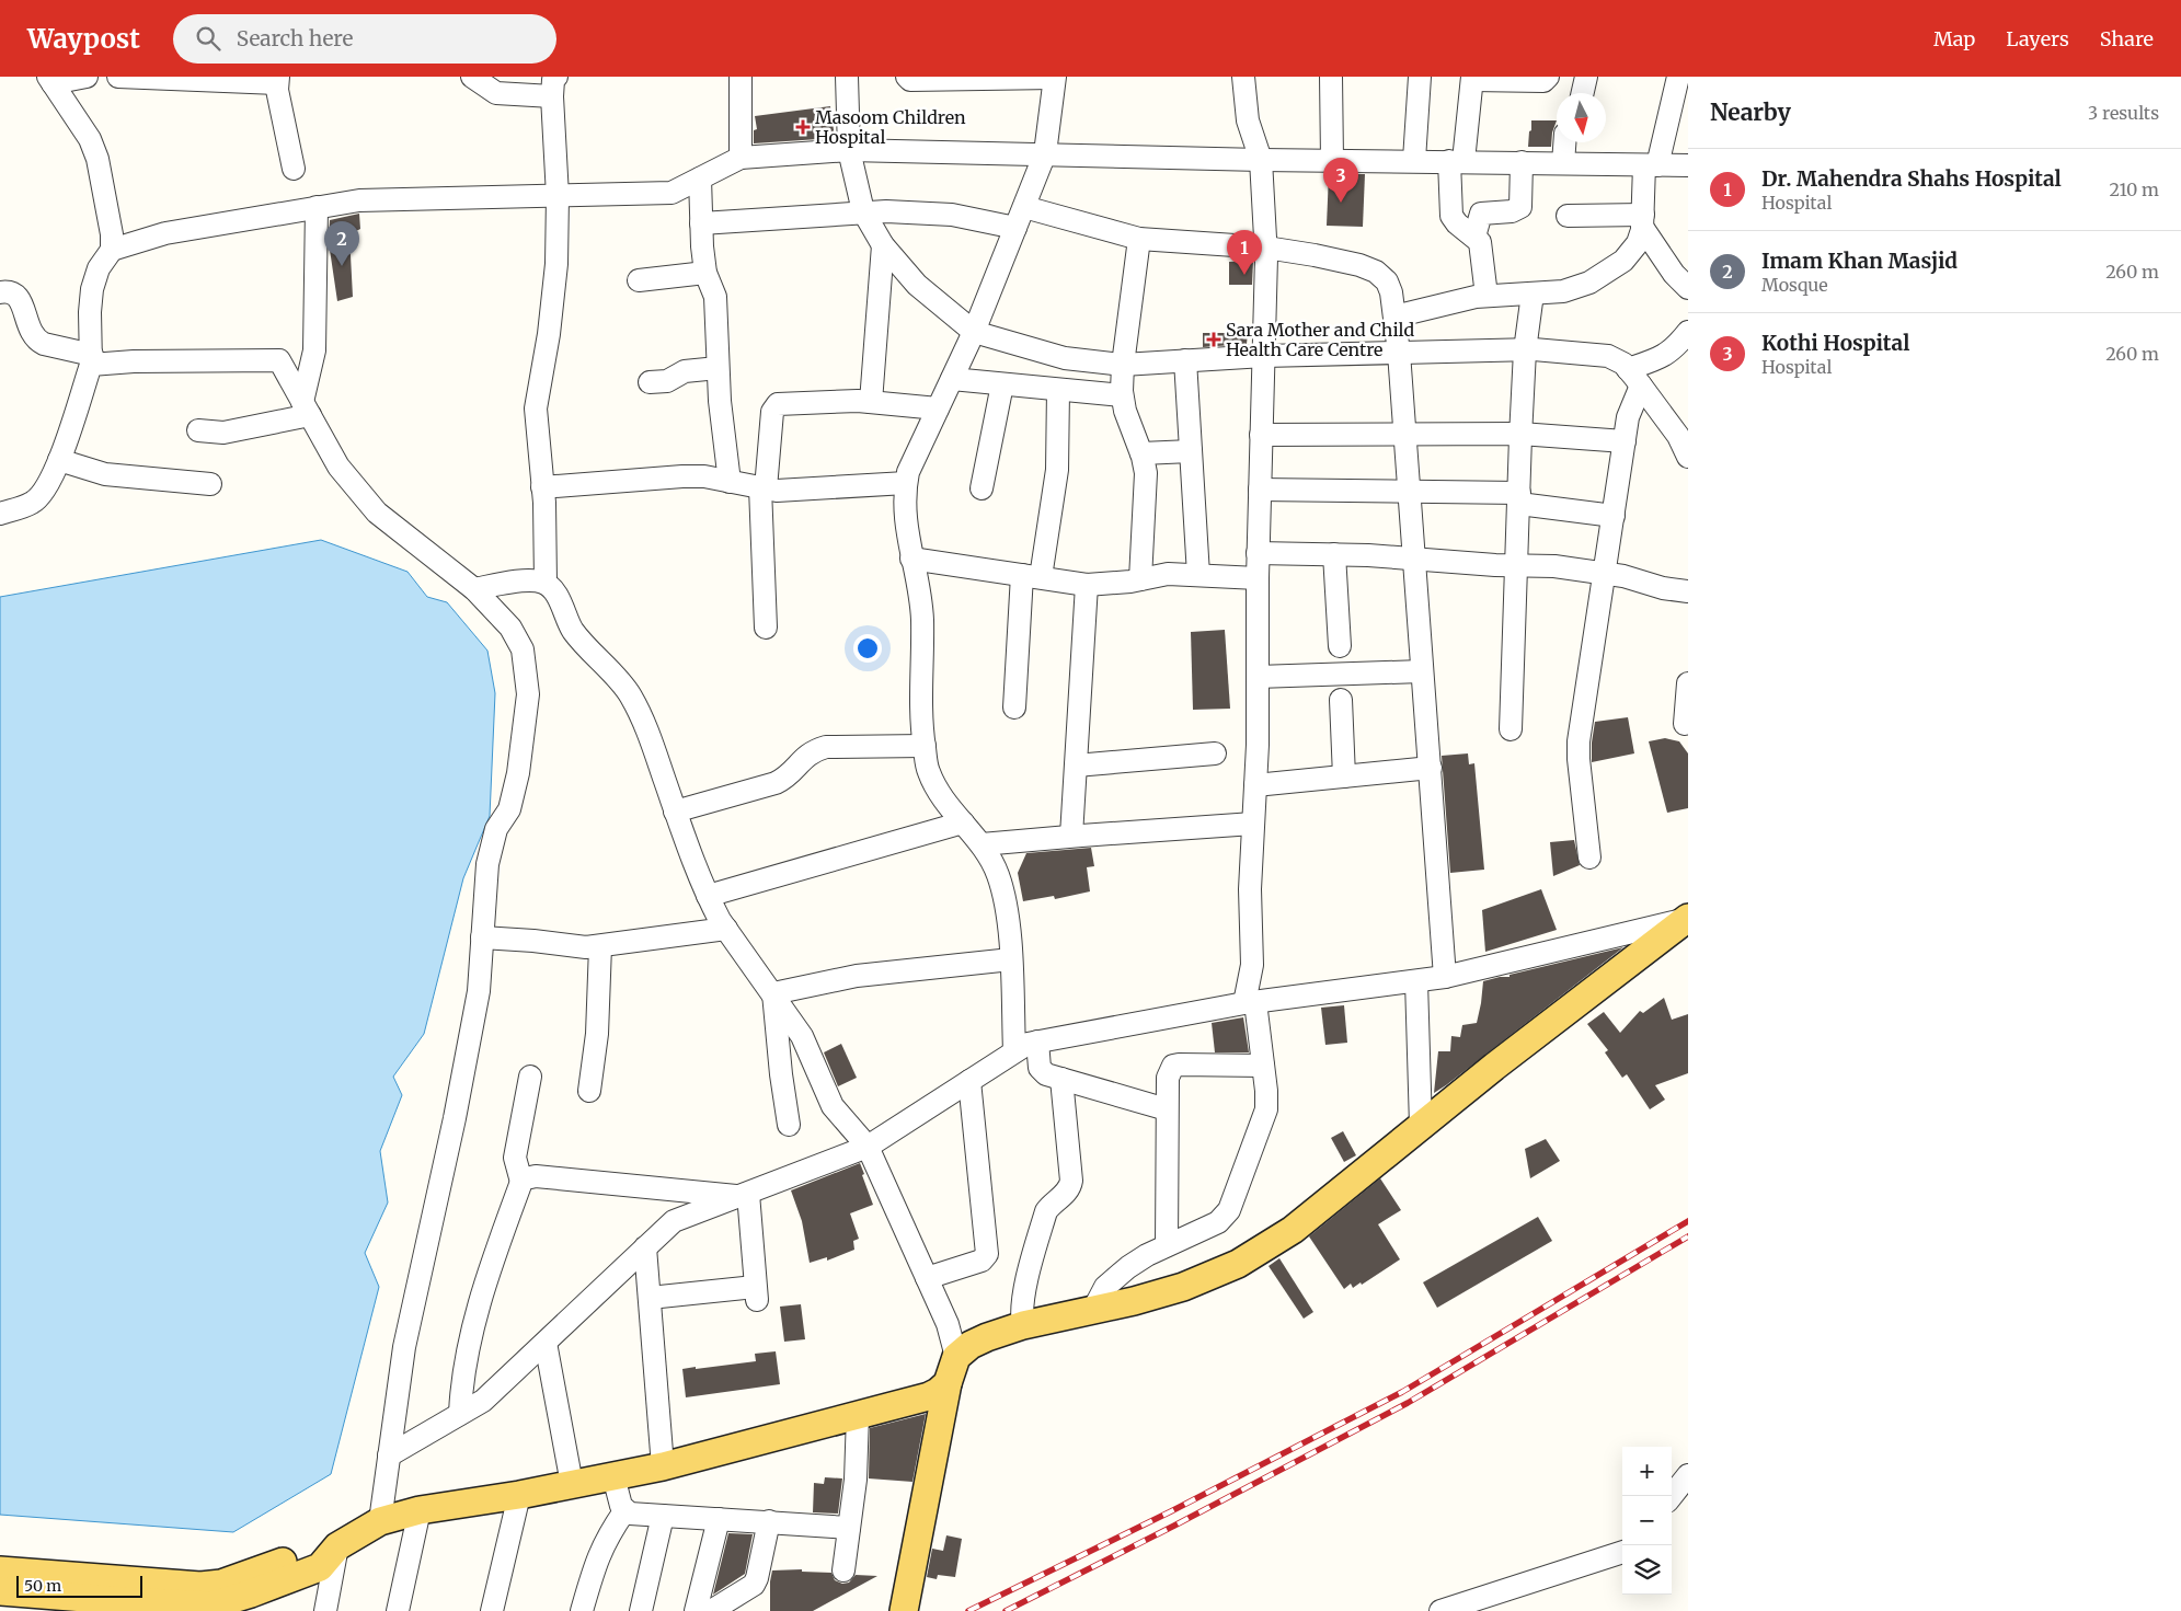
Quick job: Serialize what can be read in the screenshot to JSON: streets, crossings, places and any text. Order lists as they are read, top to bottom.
{
  "places": {
    "health": ["Masoom Children Hospital", "Sara Mother and Child Health Care Centre"]
  },
  "scale_bar": "50 m",
  "north": "bottom",
  "page": {
    "header": "Waypost",
    "search": "Search here",
    "nav": ["Map", "Layers", "Share"],
    "heading": ["Nearby", "3 results"],
    "list": [
      {
        "mark": "1",
        "name": "Dr. Mahendra Shahs Hospital",
        "note": "Hospital",
        "value": "210 m"
      },
      {
        "mark": "2",
        "name": "Imam Khan Masjid",
        "note": "Mosque",
        "value": "260 m"
      },
      {
        "mark": "3",
        "name": "Kothi Hospital",
        "note": "Hospital",
        "value": "260 m"
      }
    ],
    "pins": ["3", "2", "1"],
    "map_buttons": ["+", "−"],
    "scale": "50 m"
  }
}
